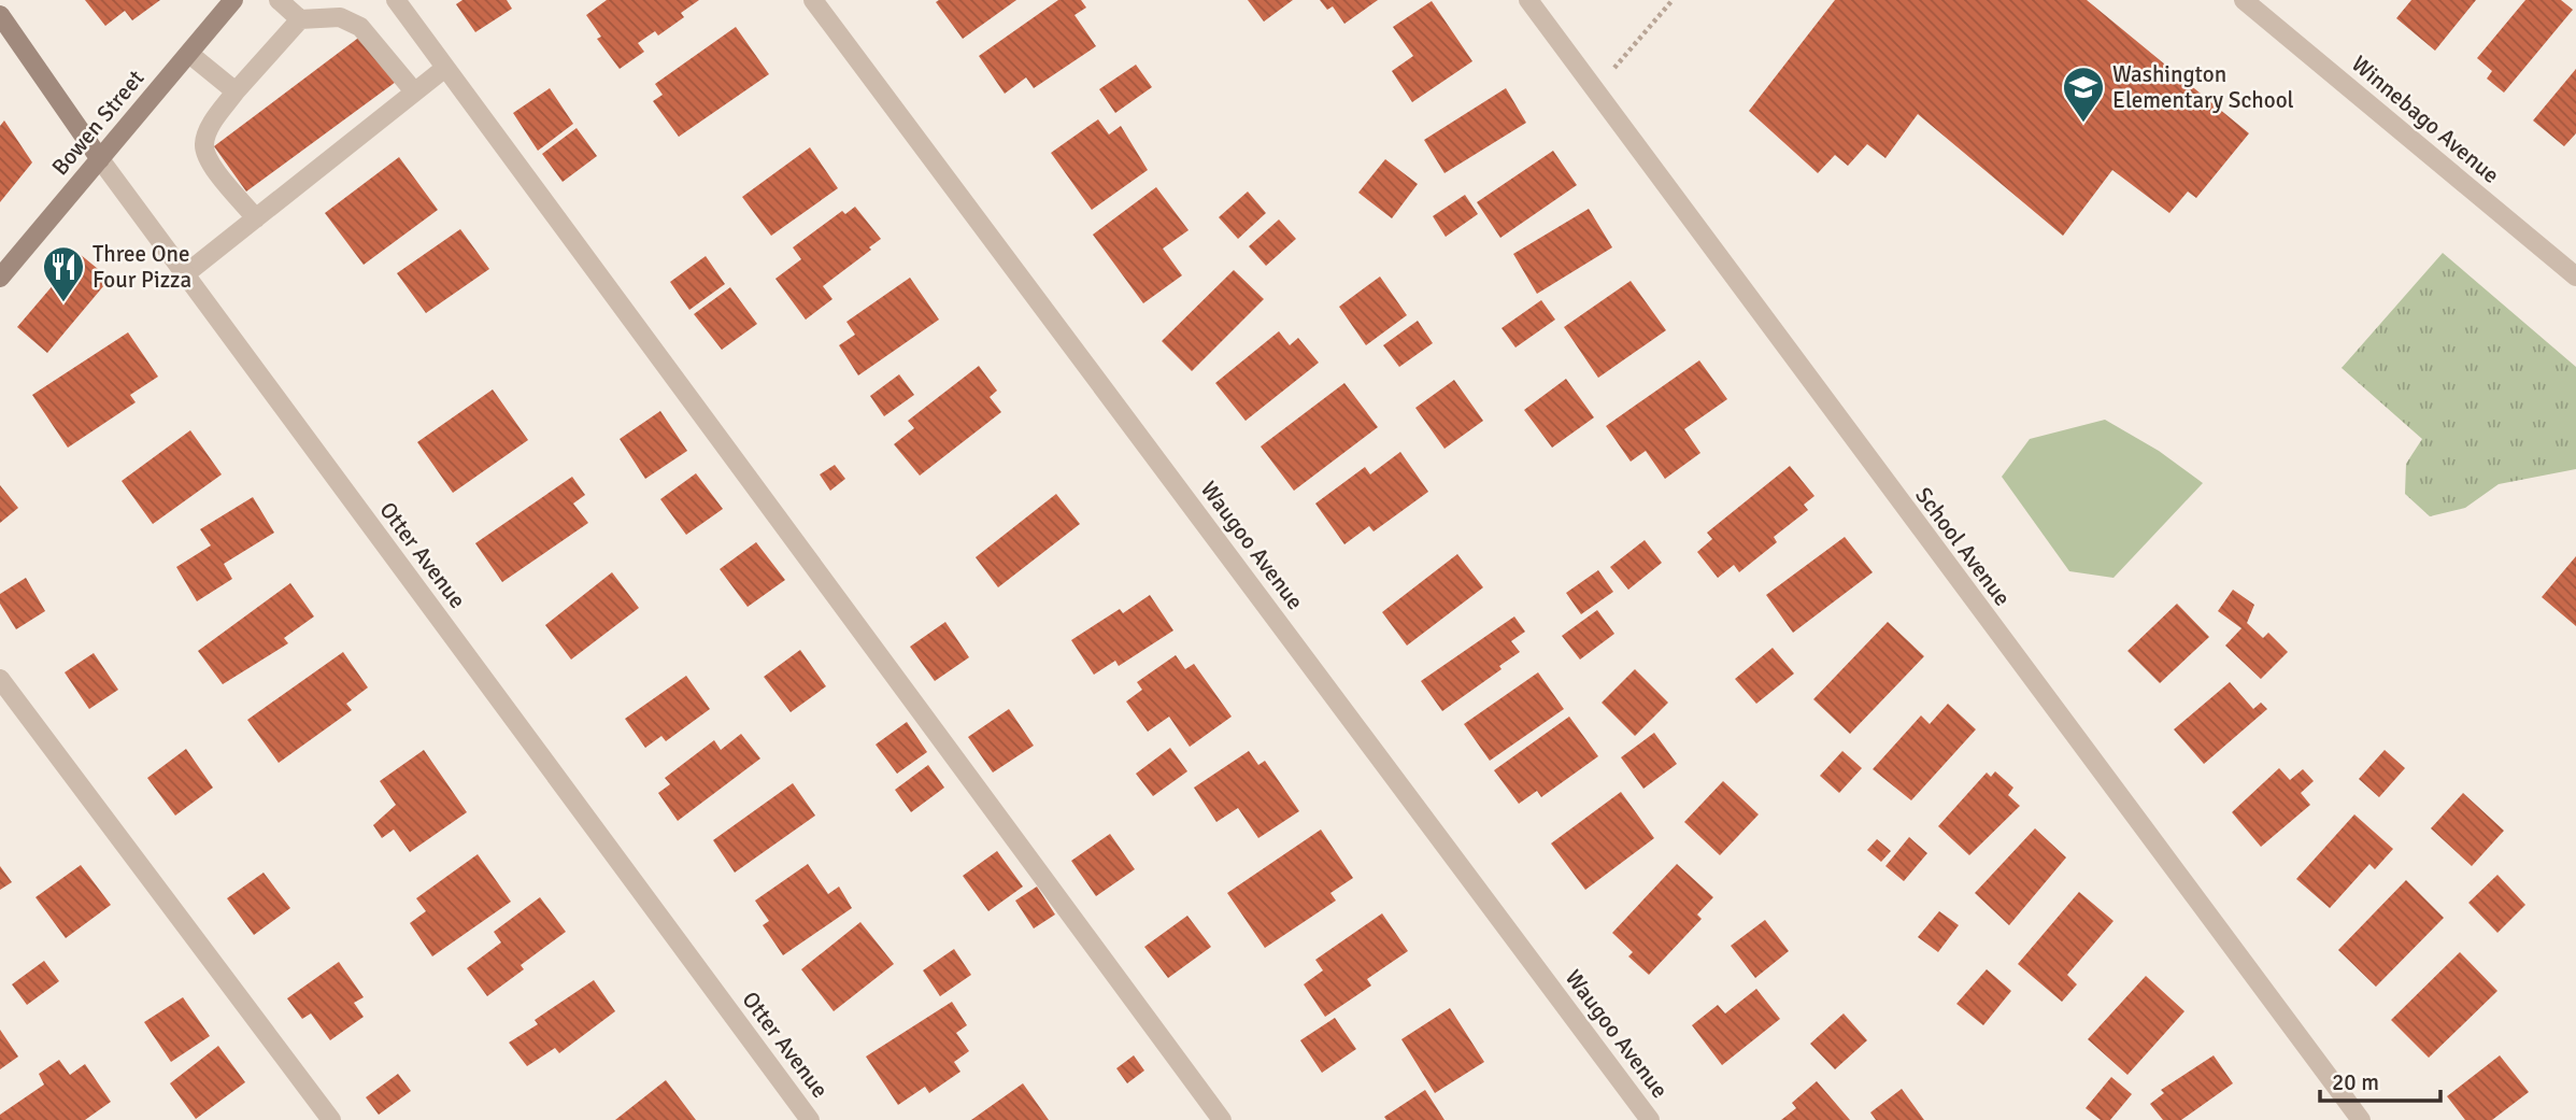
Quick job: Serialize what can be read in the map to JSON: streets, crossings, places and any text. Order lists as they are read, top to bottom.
{
  "streets": {
    "street": [
      "Winnebago Avenue",
      "Bowen Street",
      "Waugoo Avenue",
      "School Avenue",
      "Otter Avenue"
    ]
  },
  "crossings": [
    ["Bowen Street", "Otter Avenue"]
  ],
  "places": {
    "school or university": ["Washington Elementary School"],
    "restaurant": ["Three One Four Pizza"]
  },
  "scale_bar": "20 m"
}
